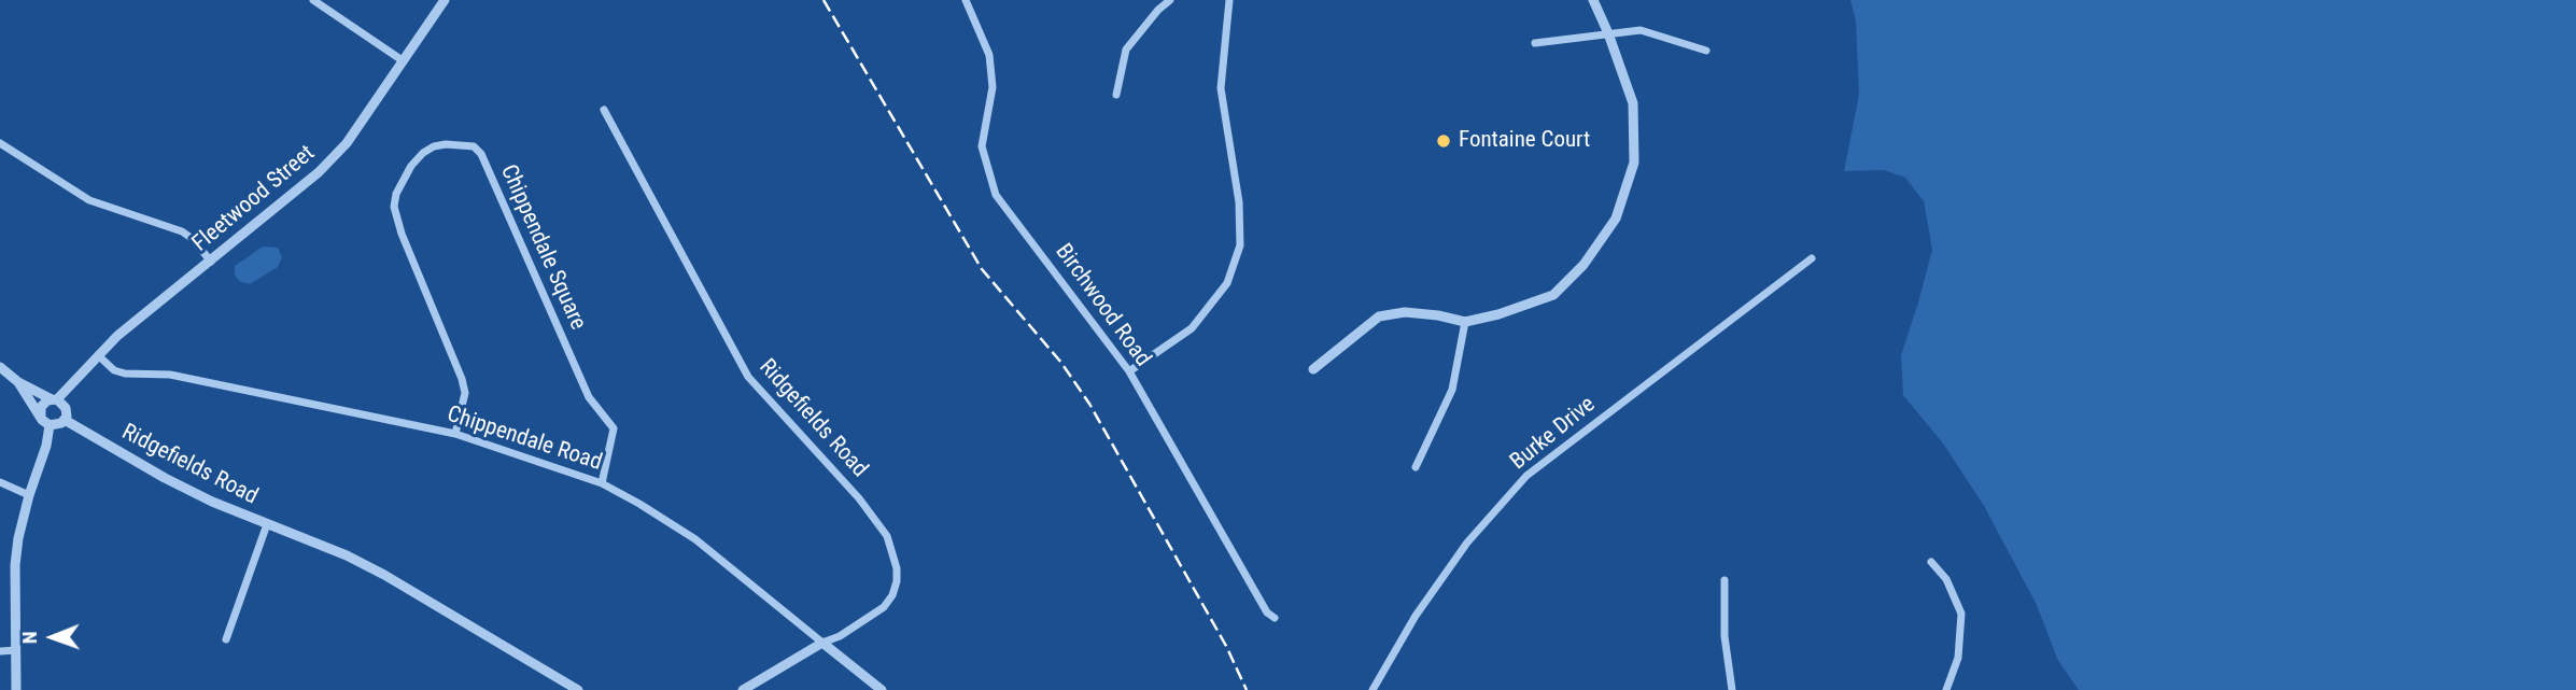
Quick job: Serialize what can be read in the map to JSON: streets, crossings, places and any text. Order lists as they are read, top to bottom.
{
  "streets": {
    "street": [
      "Fleetwood Street",
      "Chippendale Square",
      "Birchwood Road",
      "Ridgefields Road",
      "Burke Drive",
      "Chippendale Road"
    ]
  },
  "crossings": [
    ["Fleetwood Street", "Ridgefields Road"],
    ["Fleetwood Street", "Chippendale Road"],
    ["Chippendale Square", "Chippendale Road"],
    ["Ridgefields Road", "Chippendale Road"]
  ],
  "places": ["Fontaine Court"],
  "north": "left"
}
